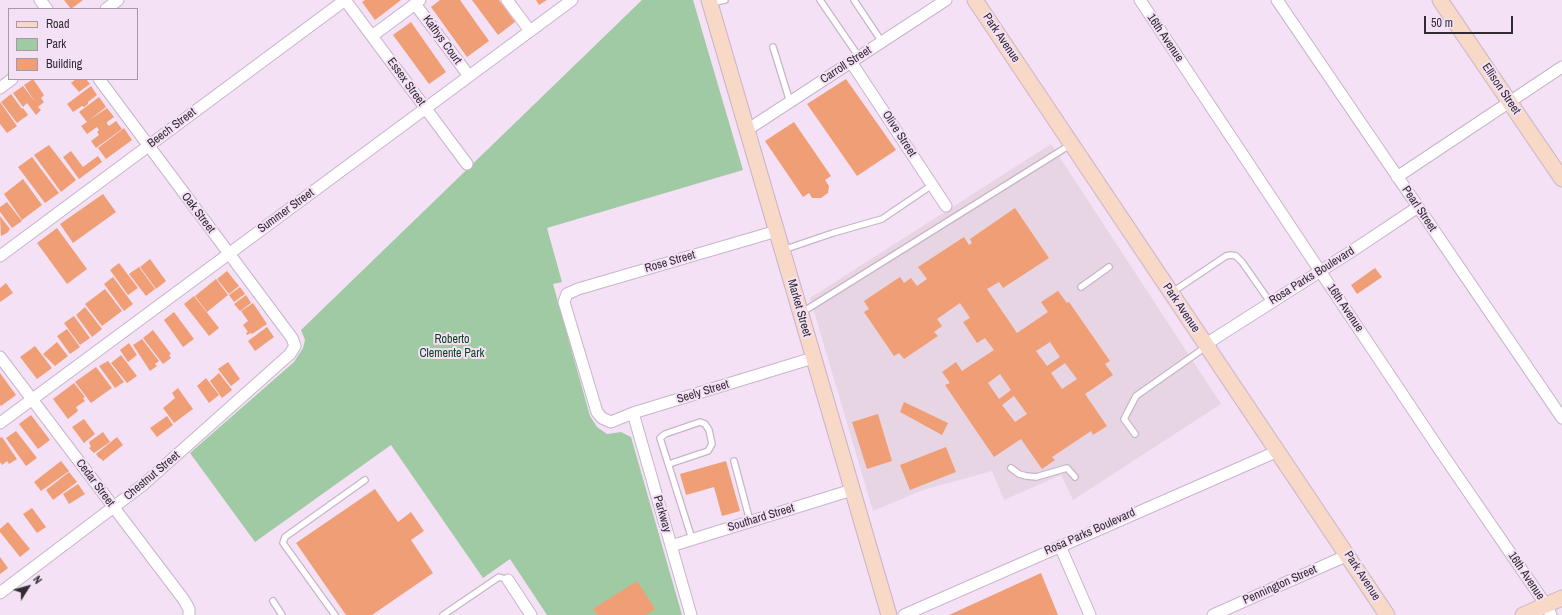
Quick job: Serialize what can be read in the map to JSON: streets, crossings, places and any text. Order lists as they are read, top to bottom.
{
  "streets": {
    "main road": ["Park Avenue", "Ellison Street", "Market Street"],
    "street": [
      "16th Avenue",
      "Kathys Court",
      "Carroll Street",
      "Essex Street",
      "Beech Street",
      "Olive Street",
      "Pearl Street",
      "Summer Street",
      "Oak Street",
      "Rose Street",
      "Rosa Parks Boulevard",
      "Seely Street",
      "Chestnut Street",
      "Cedar Street",
      "Parkway",
      "Southard Street",
      "Pennington Street"
    ]
  },
  "crossings": [
    ["Park Avenue", "Rosa Parks Boulevard"],
    ["Park Avenue", "Pennington Street"],
    ["16th Avenue", "Rosa Parks Boulevard"],
    ["Kathys Court", "Essex Street"],
    ["Kathys Court", "Summer Street"],
    ["Carroll Street", "Olive Street"],
    ["Carroll Street", "Market Street"],
    ["Essex Street", "Beech Street"],
    ["Essex Street", "Summer Street"],
    ["Beech Street", "Oak Street"],
    ["Pearl Street", "Rosa Parks Boulevard"],
    ["Summer Street", "Oak Street"],
    ["Summer Street", "Cedar Street"],
    ["Oak Street", "Chestnut Street"],
    ["Rose Street", "Market Street"],
    ["Rose Street", "Seely Street"],
    ["Market Street", "Seely Street"],
    ["Market Street", "Southard Street"],
    ["Seely Street", "Parkway"],
    ["Chestnut Street", "Cedar Street"],
    ["Parkway", "Southard Street"]
  ],
  "parks": ["Roberto Clemente Park"],
  "legend": ["Road", "Park", "Building"],
  "scale_bar": "50 m",
  "north": "top right"
}
